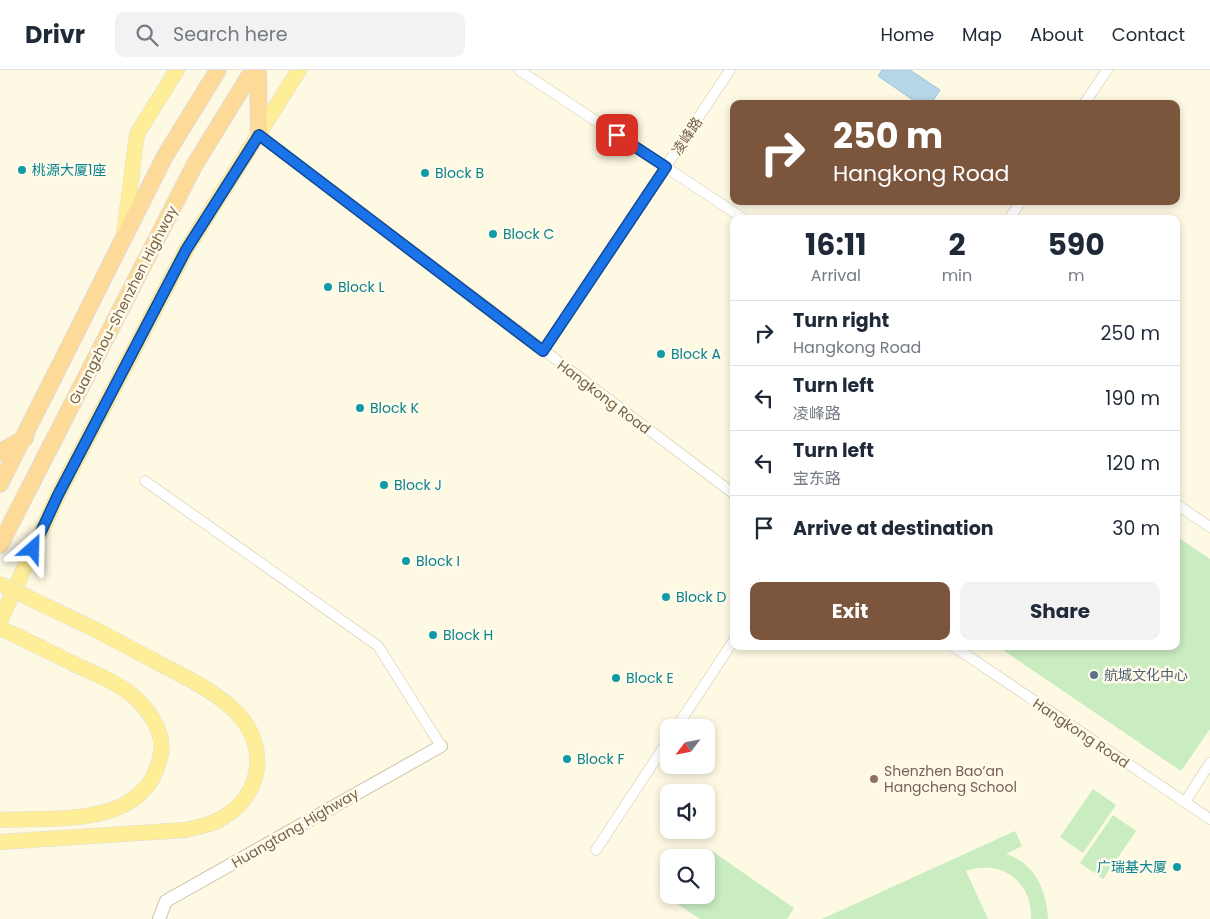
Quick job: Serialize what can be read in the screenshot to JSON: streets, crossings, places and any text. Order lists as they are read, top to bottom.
{
  "streets": {
    "highway": ["Guangzhou-Shenzhen Highway"],
    "street": ["凌峰路", "Hangkong Road", "Huangtang Highway"]
  },
  "crossings": [
    ["凌峰路", "Hangkong Road"]
  ],
  "places": [
    "桃源大厦1座",
    "Block B",
    "Block C",
    "Block L",
    "Block A",
    "Block K",
    "Block J",
    "Block I",
    "Block D",
    "Block H",
    "航城文化中心",
    "Block E",
    "Block F",
    "Shenzhen Bao’an Hangcheng School",
    "广瑞基大厦"
  ],
  "north": "bottom left",
  "page": {
    "header": "Drivr",
    "search": "Search here",
    "nav": [
      "Home",
      "Map",
      "About",
      "Contact"
    ],
    "turn": ["250 m", "Hangkong Road"],
    "eta": [
      "16:11",
      "Arrival",
      "2",
      "min",
      "590",
      "m"
    ],
    "list": [
      {
        "name": "Turn right",
        "note": "Hangkong Road",
        "value": "250 m"
      },
      {
        "name": "Turn left",
        "note": "凌峰路",
        "value": "190 m"
      },
      {
        "name": "Turn left",
        "note": "宝东路",
        "value": "120 m"
      },
      {
        "name": "Arrive at destination",
        "value": "30 m"
      }
    ],
    "buttons": ["Exit", "Share"]
  }
}
